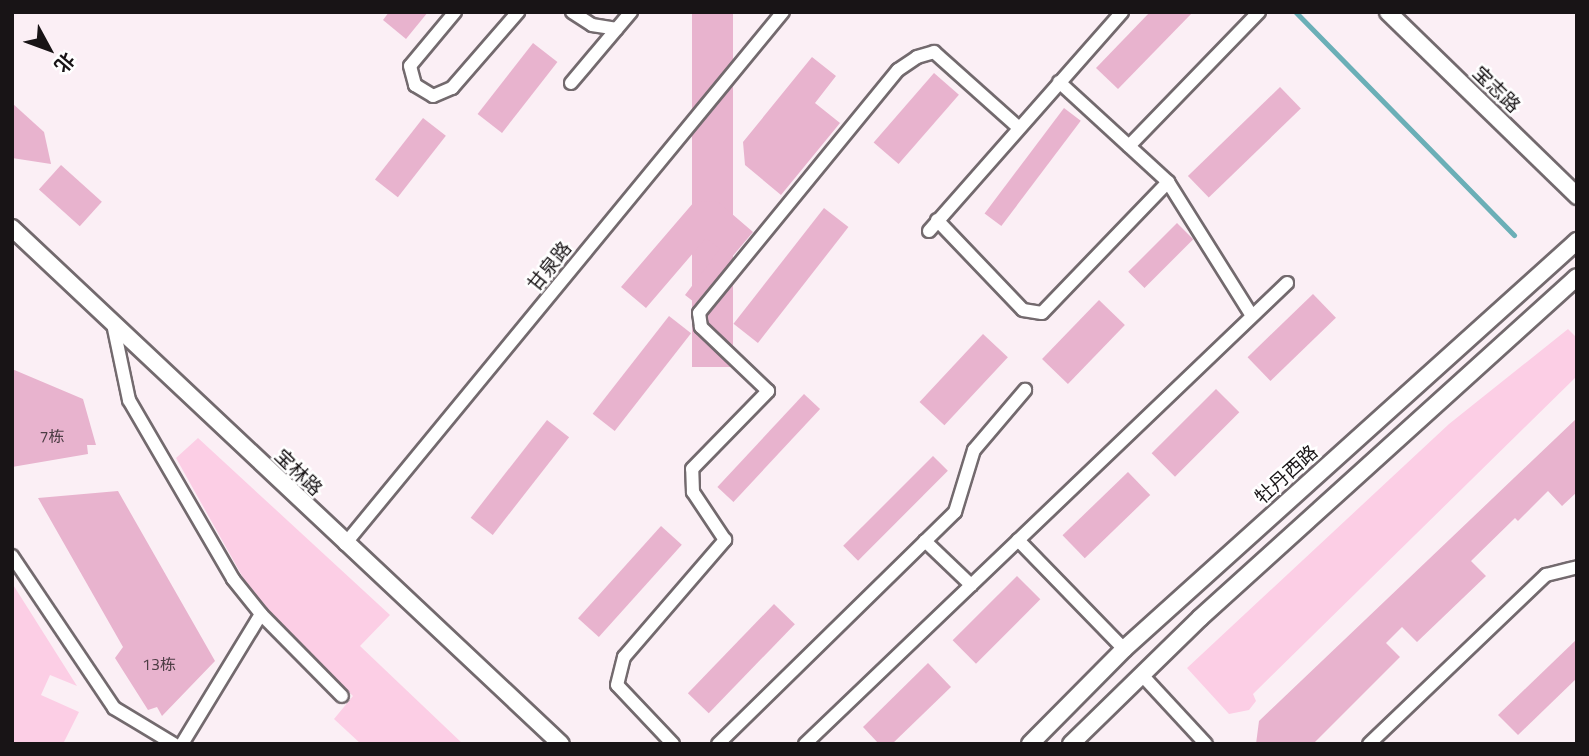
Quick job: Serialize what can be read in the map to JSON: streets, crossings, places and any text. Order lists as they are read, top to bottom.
{
  "streets": {
    "street": [
      "宝志路",
      "甘泉路",
      "宝林路",
      "牡丹西路"
    ]
  },
  "crossings": [
    ["甘泉路", "宝林路"]
  ],
  "house_numbers": ["7栋", "13栋"],
  "north": "bottom right"
}
